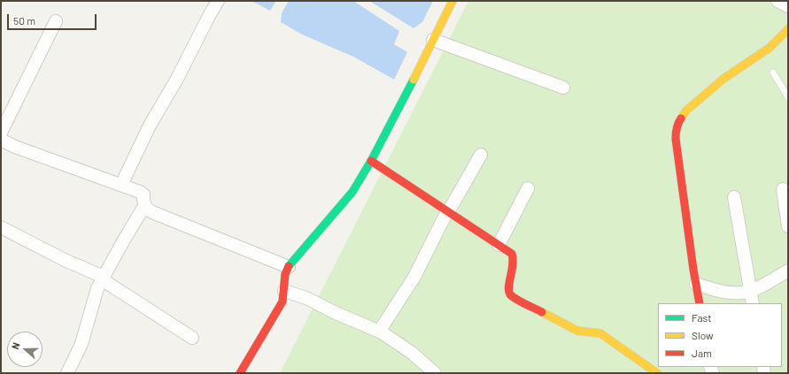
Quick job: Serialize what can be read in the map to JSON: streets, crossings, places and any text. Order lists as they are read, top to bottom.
{
  "legend": ["Fast", "Slow", "Jam"],
  "scale_bar": "50 m",
  "north": "left"
}
